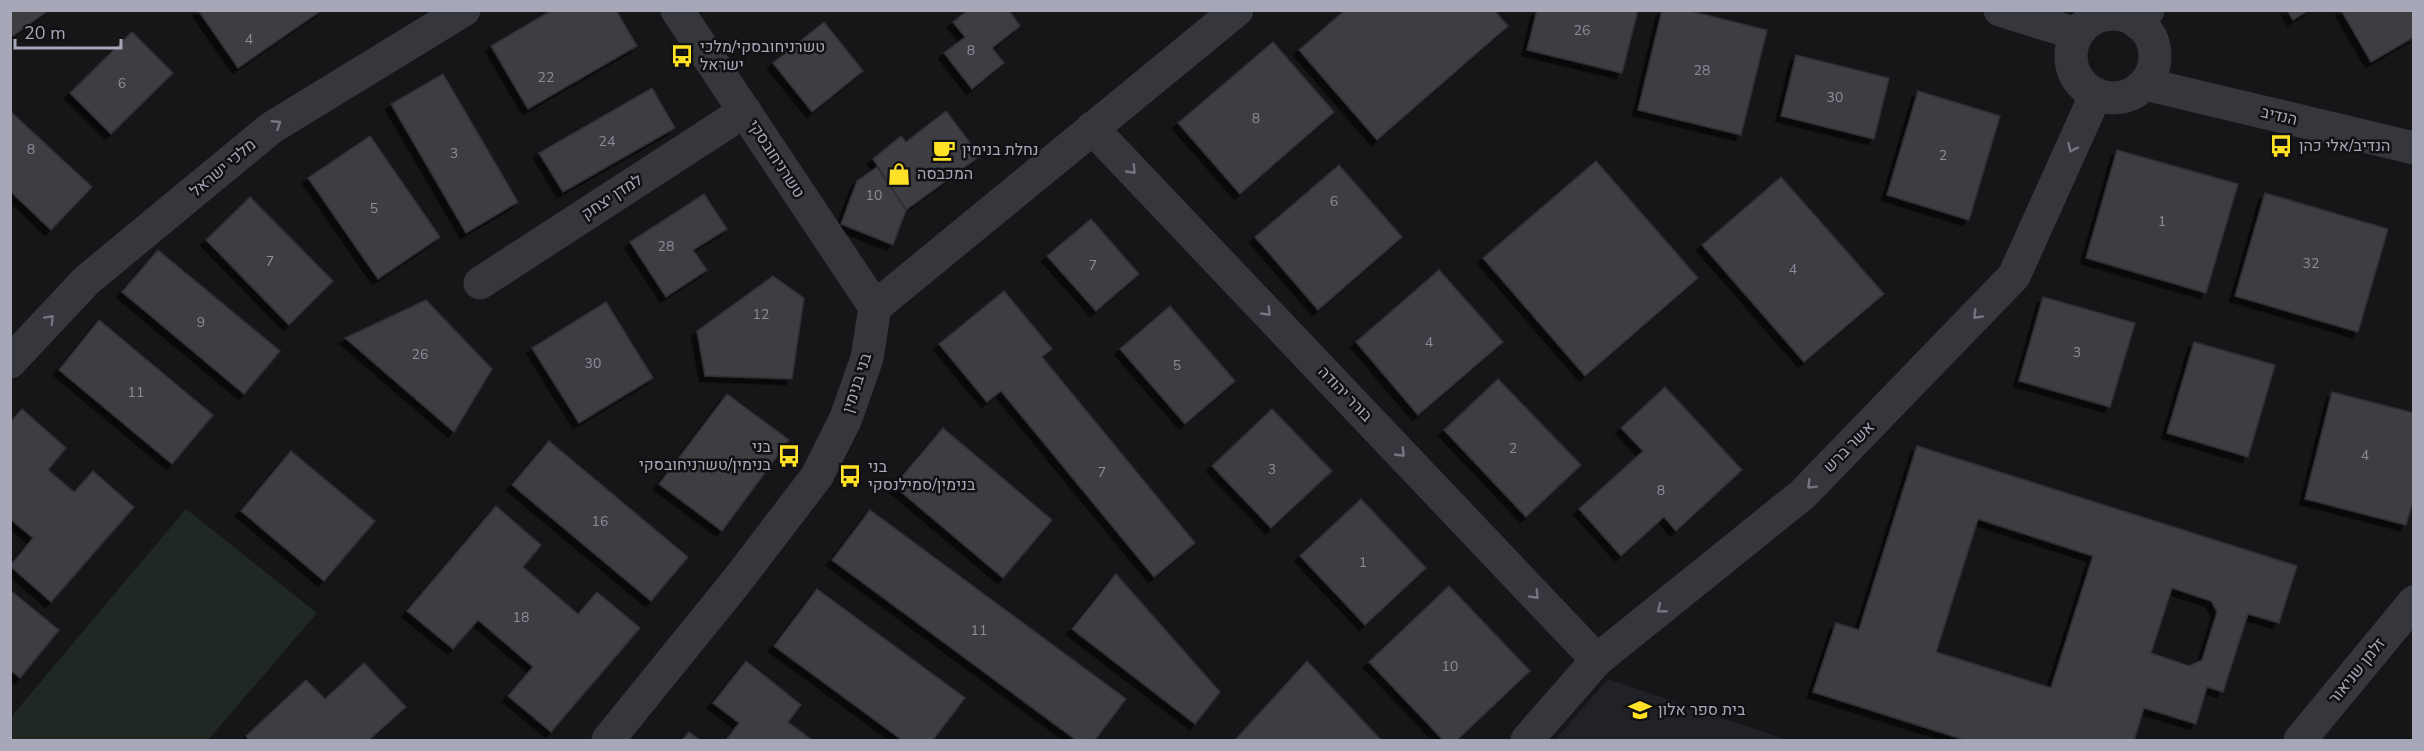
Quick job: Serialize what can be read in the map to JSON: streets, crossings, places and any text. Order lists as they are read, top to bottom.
{
  "streets": {
    "street": [
      "הנדיב",
      "טשרניחובסקי",
      "מלכי ישראל",
      "למדן יצחק",
      "בני בנימין",
      "בורר יהודה",
      "אשר ברש",
      "זלמן שניאור"
    ]
  },
  "crossings": [
    ["הנדיב", "אשר ברש"],
    ["טשרניחובסקי", "למדן יצחק"],
    ["טשרניחובסקי", "בני בנימין"],
    ["בורר יהודה", "אשר ברש"]
  ],
  "one_way": ["מלכי ישראל", "בורר יהודה", "אשר ברש"],
  "places": {
    "bus stop": [
      "טשרניחובסקי/מלכי ישראל",
      "הנדיב/אלי כהן",
      "בני בנימין/טשרניחובסקי",
      "בני בנימין/סמילנסקי"
    ],
    "cafe": ["נחלת בנימין"],
    "shop": ["המכבסה"],
    "school or university": ["בית ספר אלון"]
  },
  "house_numbers": [
    "26",
    "4",
    "8",
    "28",
    "22",
    "6",
    "30",
    "8",
    "24",
    "8",
    "3",
    "2",
    "10",
    "6",
    "5",
    "1",
    "28",
    "7",
    "32",
    "7",
    "4",
    "12",
    "9",
    "4",
    "3",
    "26",
    "30",
    "5",
    "11",
    "2",
    "4",
    "3",
    "7",
    "8",
    "16",
    "1",
    "18",
    "11",
    "10"
  ],
  "scale_bar": "20 m"
}
